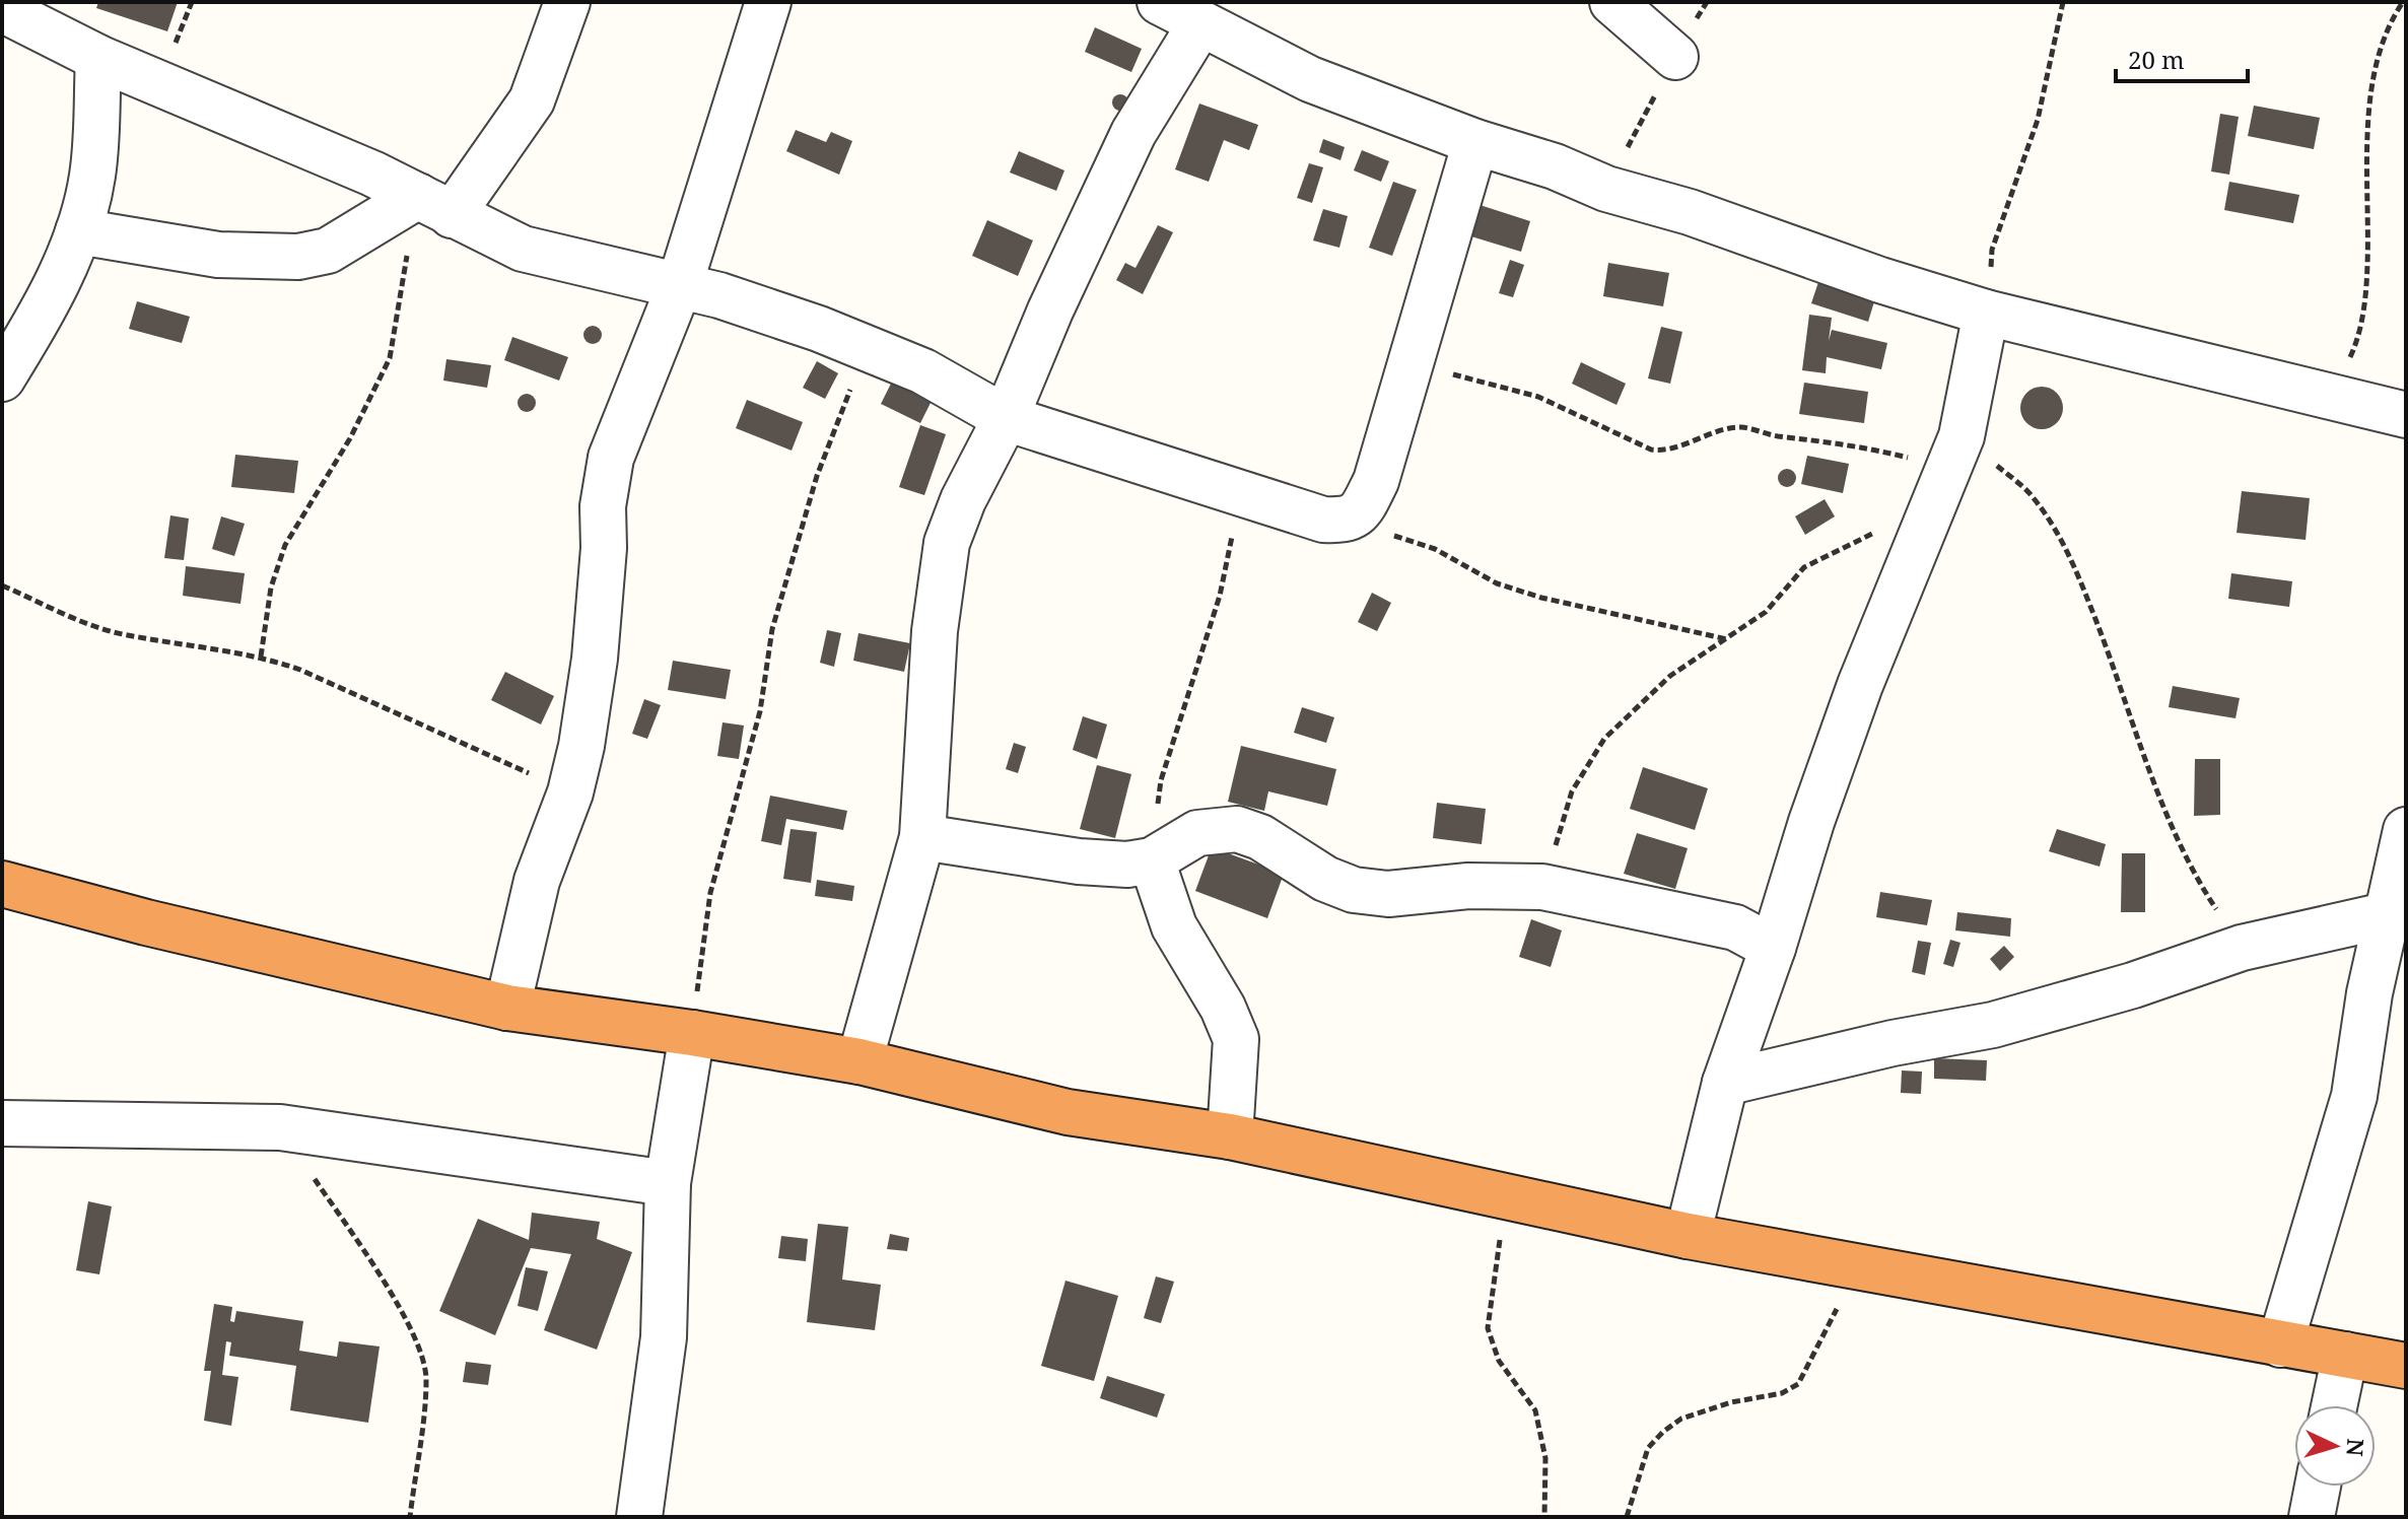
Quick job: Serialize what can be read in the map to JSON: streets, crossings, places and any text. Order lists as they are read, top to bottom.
{
  "scale_bar": "20 m",
  "north": "right"
}
